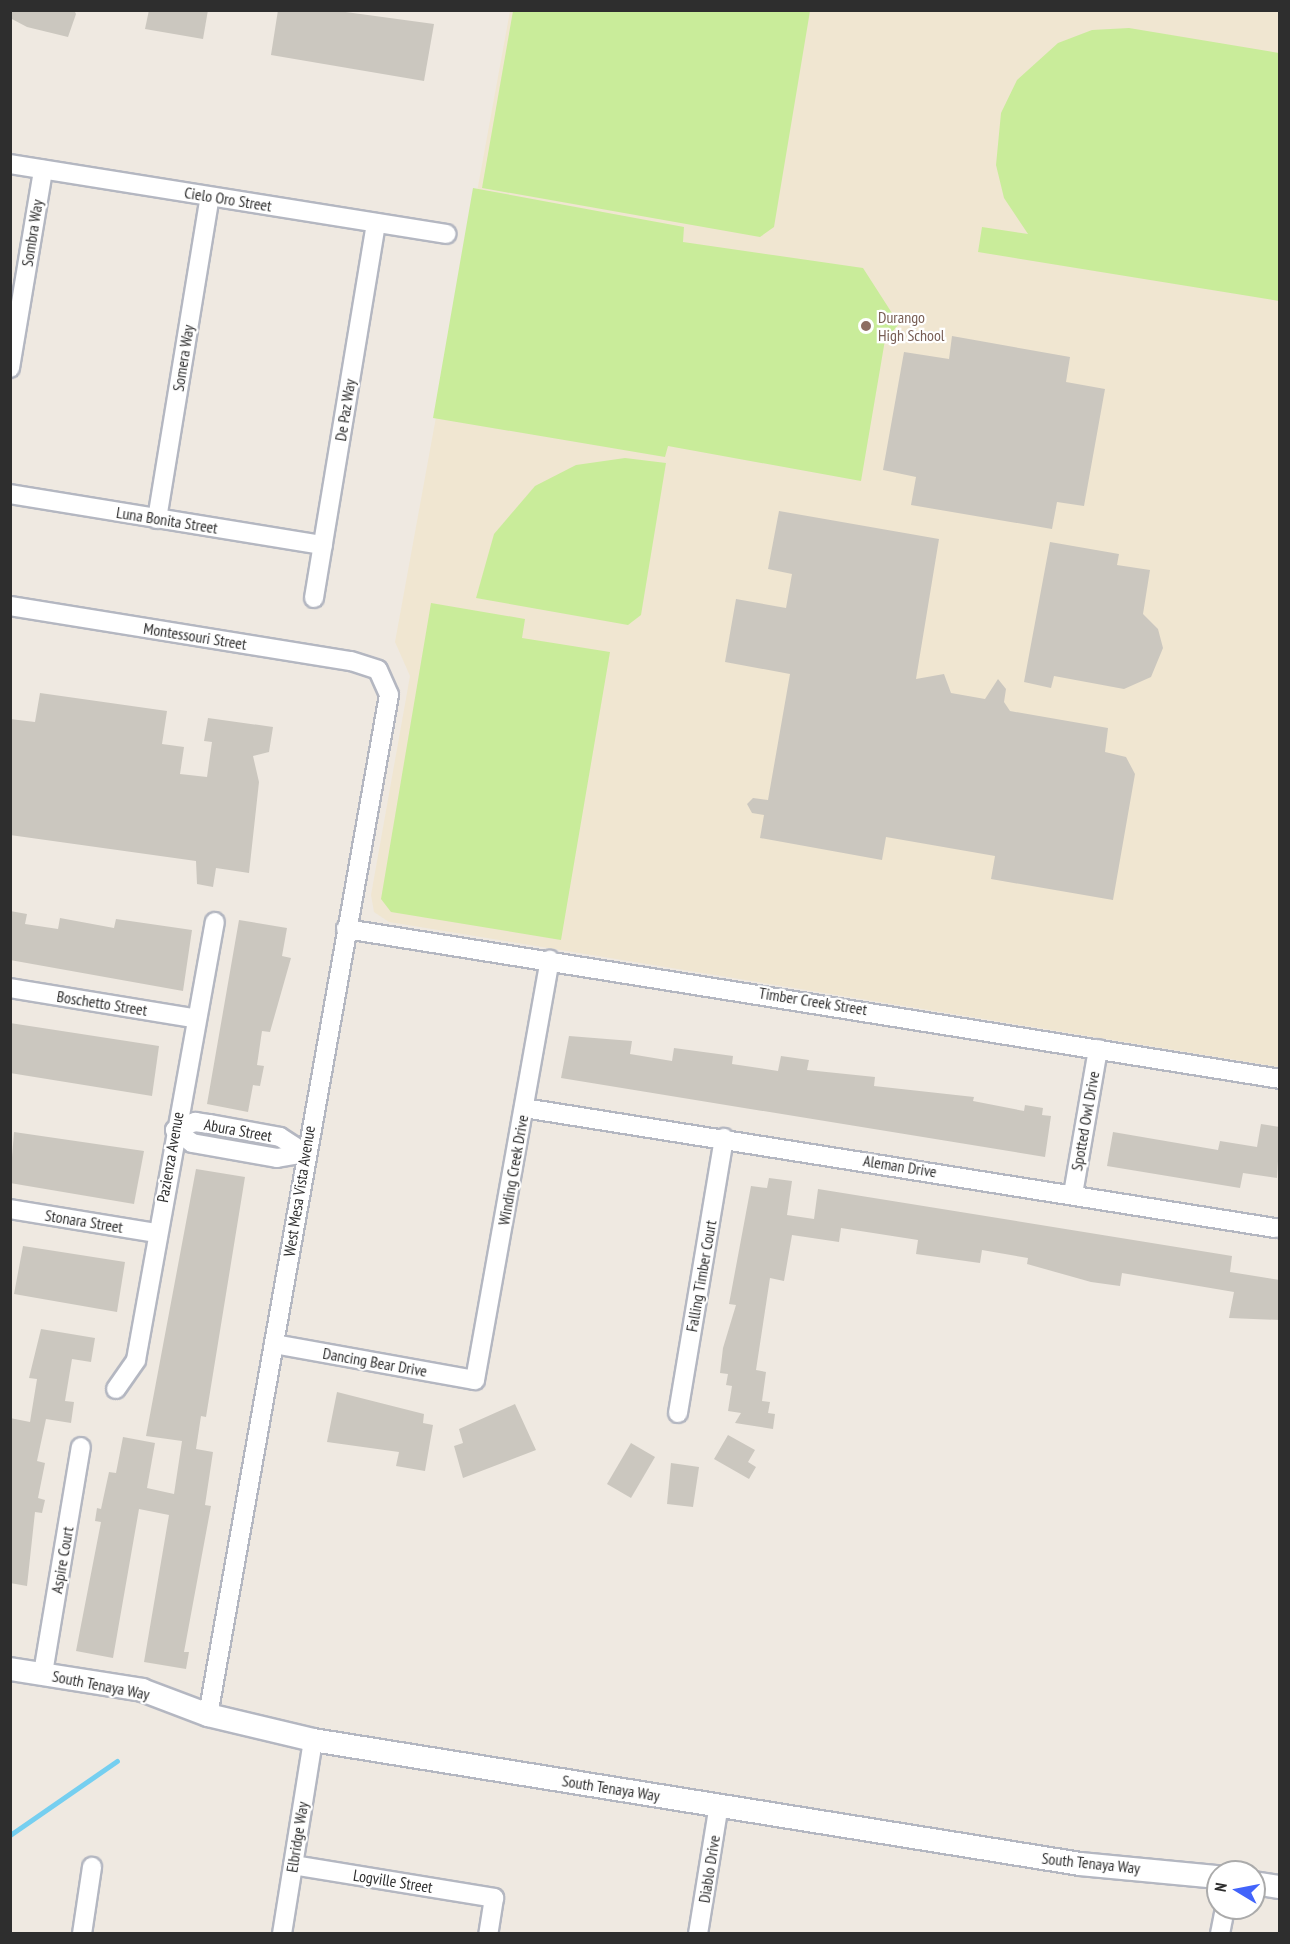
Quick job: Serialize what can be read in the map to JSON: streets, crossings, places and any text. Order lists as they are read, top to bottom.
{
  "streets": {
    "street": [
      "Cielo Oro Street",
      "Sombra Way",
      "Somera Way",
      "De Paz Way",
      "Luna Bonita Street",
      "Montessouri Street",
      "Timber Creek Street",
      "Boschetto Street",
      "Spotted Owl Drive",
      "Abura Street",
      "Pazienza Avenue",
      "Aleman Drive",
      "Winding Creek Drive",
      "West Mesa Vista Avenue",
      "Stonara Street",
      "Falling Timber Court",
      "Dancing Bear Drive",
      "Aspire Court",
      "South Tenaya Way",
      "Elbridge Way",
      "Diablo Drive",
      "Logville Street"
    ]
  },
  "crossings": [
    ["Cielo Oro Street", "Sombra Way"],
    ["Cielo Oro Street", "Somera Way"],
    ["Cielo Oro Street", "De Paz Way"],
    ["Somera Way", "Luna Bonita Street"],
    ["De Paz Way", "Luna Bonita Street"],
    ["Montessouri Street", "West Mesa Vista Avenue"],
    ["Timber Creek Street", "Spotted Owl Drive"],
    ["Timber Creek Street", "Winding Creek Drive"],
    ["Timber Creek Street", "West Mesa Vista Avenue"],
    ["Boschetto Street", "Pazienza Avenue"],
    ["Spotted Owl Drive", "Aleman Drive"],
    ["Abura Street", "Pazienza Avenue"],
    ["Abura Street", "West Mesa Vista Avenue"],
    ["Pazienza Avenue", "Stonara Street"],
    ["Aleman Drive", "Winding Creek Drive"],
    ["Aleman Drive", "Falling Timber Court"],
    ["Winding Creek Drive", "Dancing Bear Drive"],
    ["West Mesa Vista Avenue", "Dancing Bear Drive"],
    ["West Mesa Vista Avenue", "South Tenaya Way"],
    ["Aspire Court", "South Tenaya Way"],
    ["South Tenaya Way", "Elbridge Way"],
    ["South Tenaya Way", "Diablo Drive"],
    ["Elbridge Way", "Logville Street"]
  ],
  "places": ["Durango High School"],
  "north": "left"
}
